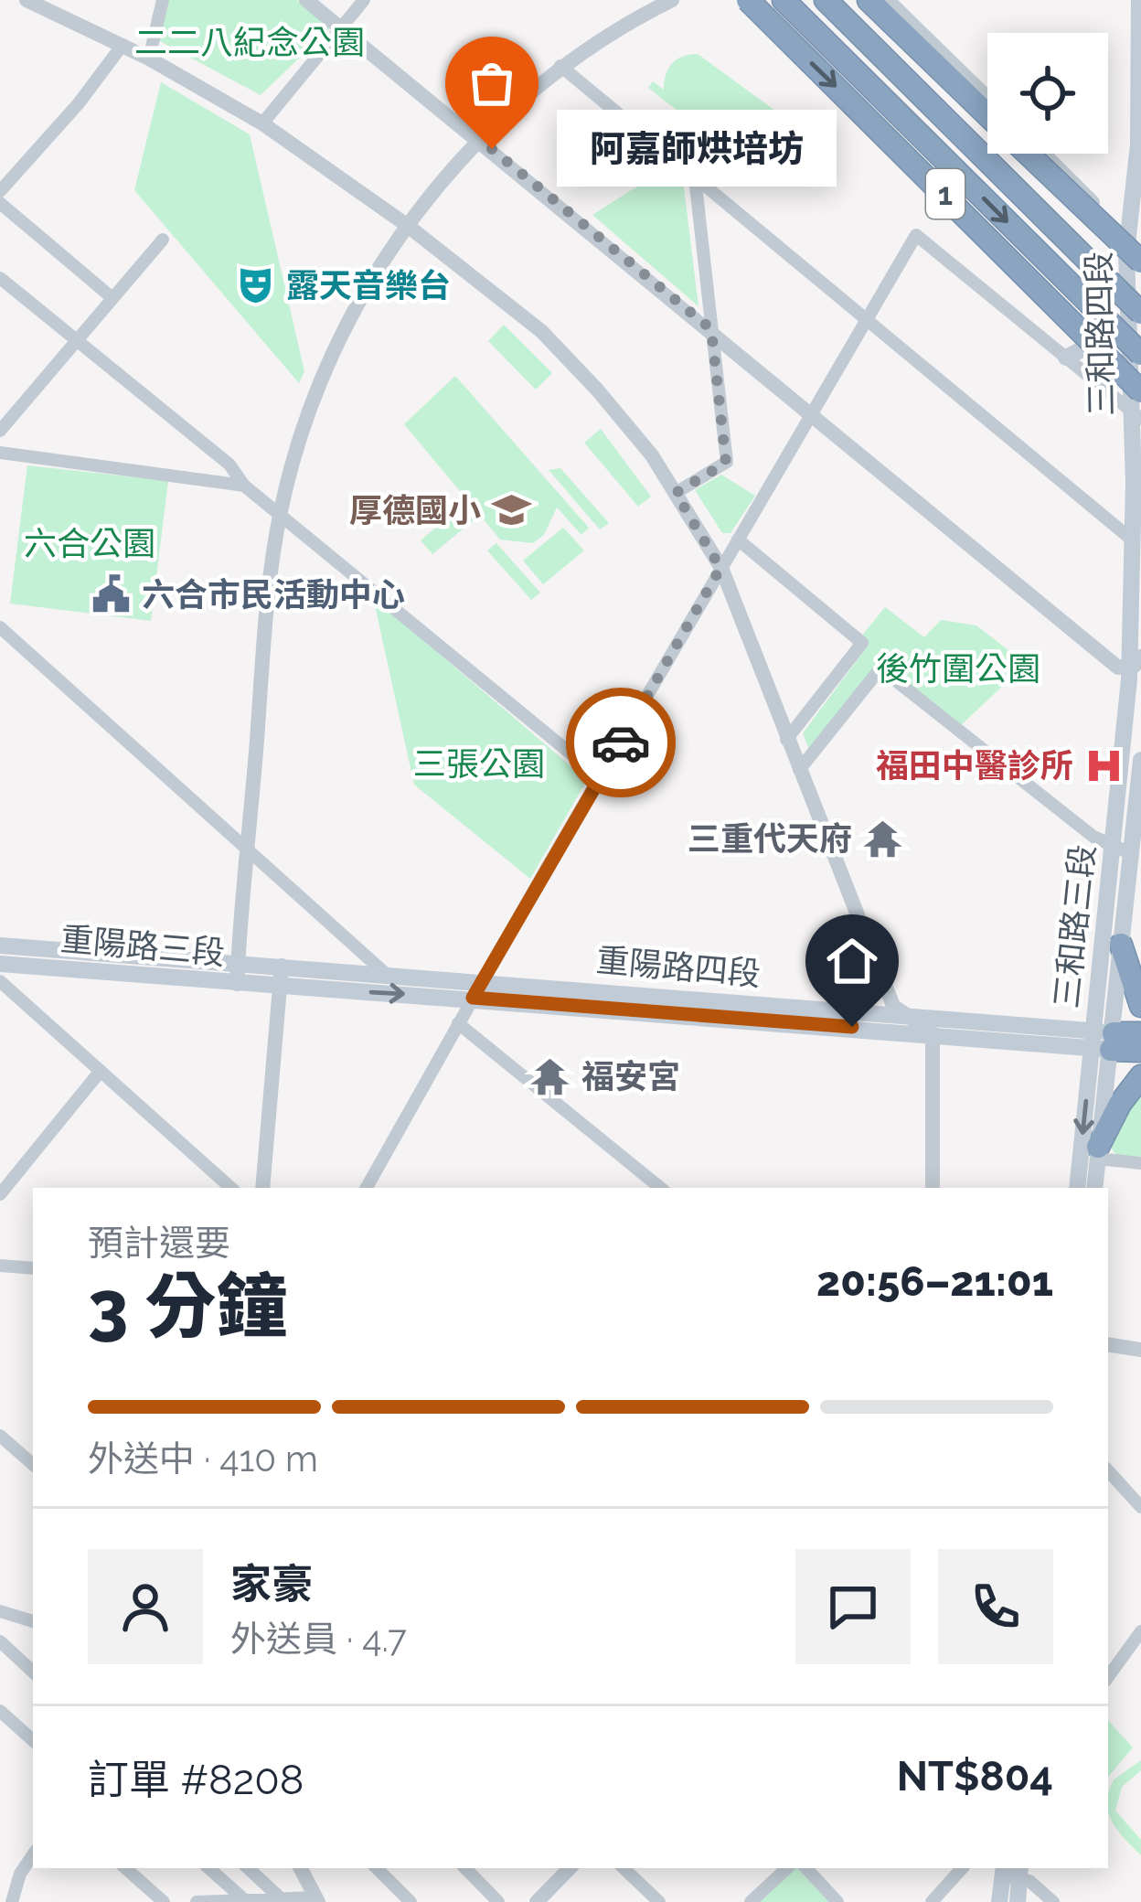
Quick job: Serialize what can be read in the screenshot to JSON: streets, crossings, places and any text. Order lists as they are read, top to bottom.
{
  "streets": {
    "highway": ["1"],
    "main road": [
      "三和路四段",
      "三和路三段",
      "重陽路三段",
      "重陽路四段"
    ]
  },
  "crossings": [
    ["1", "三和路四段"],
    ["三和路四段", "三和路三段"],
    ["三和路三段", "重陽路四段"],
    ["重陽路三段", "重陽路四段"]
  ],
  "parks": [
    "二二八紀念公園",
    "六合公園",
    "後竹圍公園",
    "三張公園"
  ],
  "places": {
    "other": ["阿嘉師烘培坊"],
    "theatre": ["露天音樂台"],
    "school or university": ["厚德國小"],
    "public building": ["六合市民活動中心"],
    "hospital": ["福田中醫診所"],
    "temple": ["三重代天府", "福安宮"]
  },
  "page": {
    "bubble": "阿嘉師烘培坊",
    "heading": ["3 分鐘", "預計還要", "20:56–21:01"],
    "panel": [
      "家豪",
      "外送員 · 4.7",
      "訂單 #8208",
      "NT$804"
    ],
    "bar": "外送中 · 410 m"
  }
}
